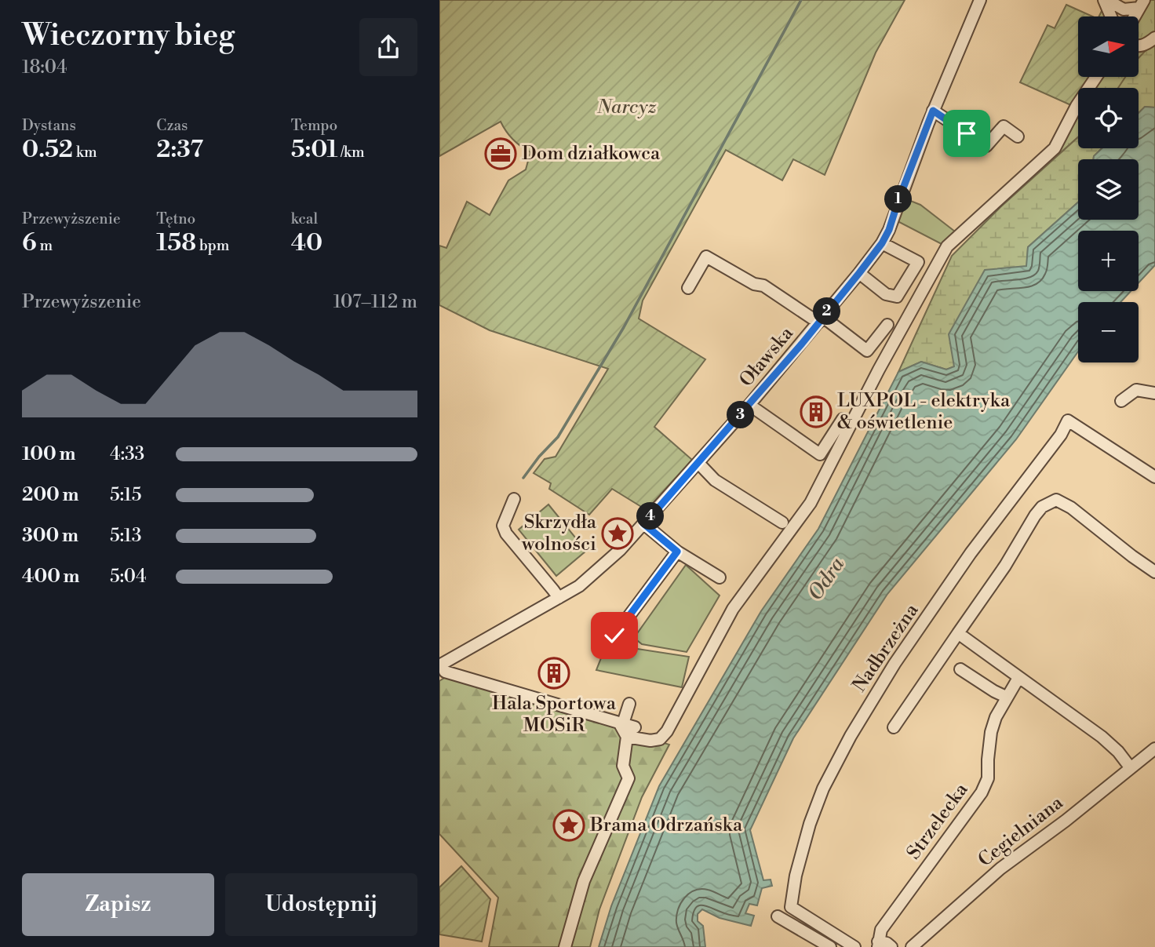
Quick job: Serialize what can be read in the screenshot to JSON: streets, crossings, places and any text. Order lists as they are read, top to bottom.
{
  "streets": {
    "street": [
      "Oławska",
      "Nadbrzeżna",
      "Strzelecka",
      "Cegielniana"
    ]
  },
  "water": ["Odra"],
  "parks": ["Narcyz"],
  "places": {
    "office": ["Dom działkowca"],
    "building": ["LUXPOL - elektryka & oświetlenie", "Hala Sportowa MOSiR"],
    "place": ["Skrzydła wolności", "Brama Odrzańska"]
  },
  "north": "right",
  "page": {
    "heading": ["Wieczorny bieg", "18:04"],
    "map_buttons": ["+", "−"],
    "stats": [
      ["Dystans", "0.52 km"],
      ["Czas", "2:37"],
      ["Tempo", "5:01 /km"],
      ["Przewyższenie", "6 m"],
      ["Tętno", "158 bpm"],
      ["kcal", "40"]
    ],
    "pins": [
      "1",
      "2",
      "3",
      "4"
    ],
    "chart": ["Przewyższenie", "107–112 m"],
    "list": [
      {
        "name": "100 m",
        "note": "4:33"
      },
      {
        "name": "200 m",
        "note": "5:15"
      },
      {
        "name": "300 m",
        "note": "5:13"
      },
      {
        "name": "400 m",
        "note": "5:04"
      }
    ],
    "buttons": ["Zapisz", "Udostępnij"]
  }
}
